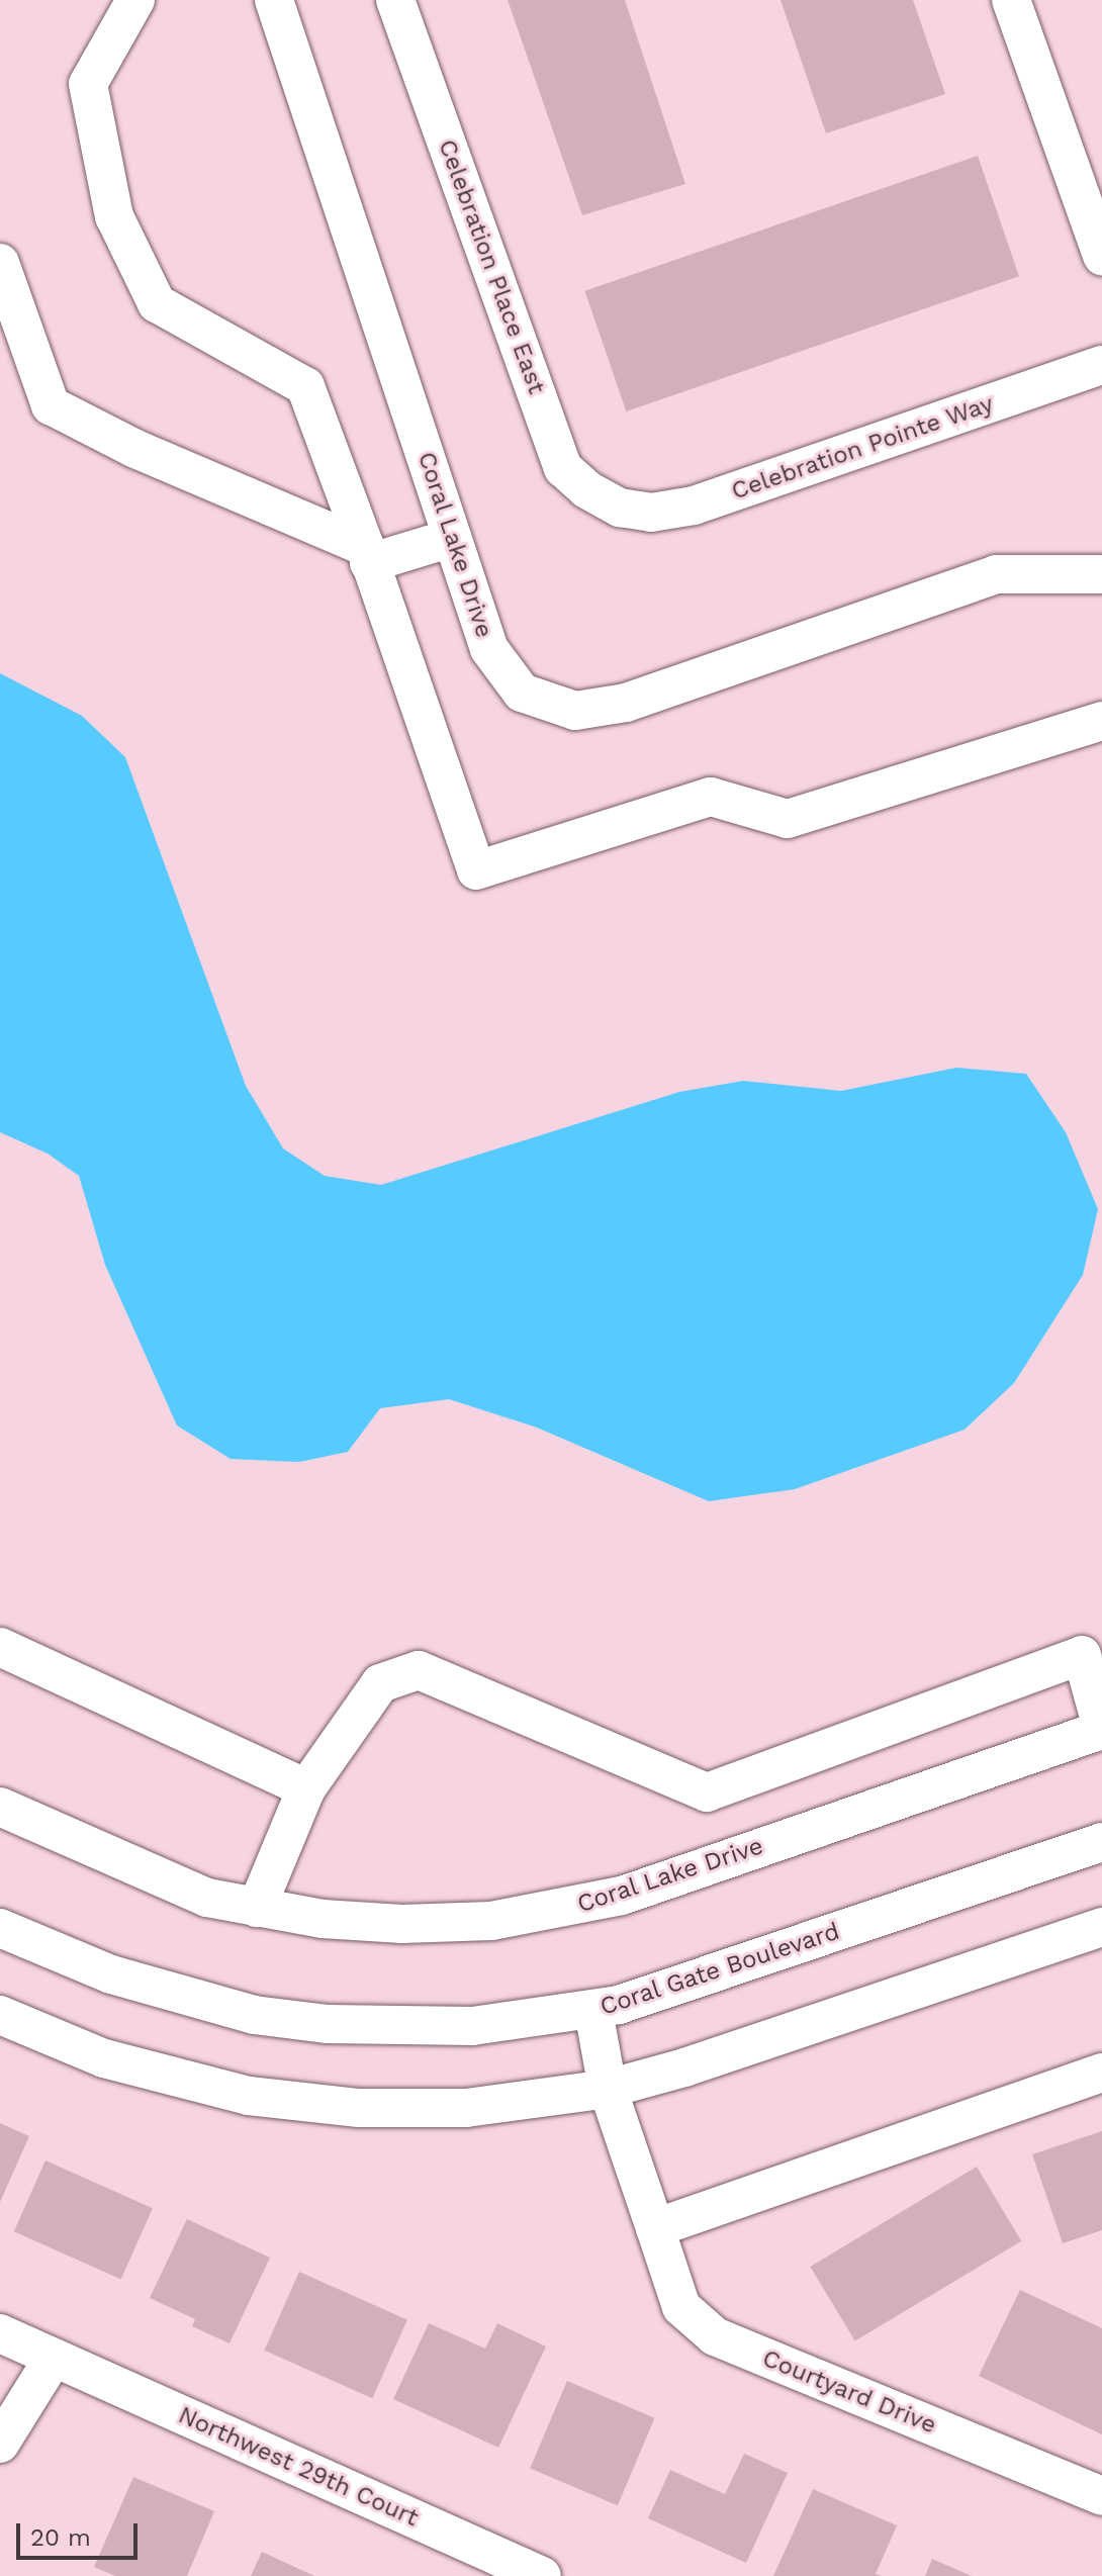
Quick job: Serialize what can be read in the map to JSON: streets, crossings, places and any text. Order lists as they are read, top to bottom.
{
  "streets": {
    "street": [
      "Celebration Place East",
      "Celebration Pointe Way",
      "Coral Lake Drive",
      "Coral Gate Boulevard",
      "Courtyard Drive",
      "Northwest 29th Court"
    ]
  },
  "crossings": [
    ["Celebration Place East", "Celebration Pointe Way"],
    ["Coral Gate Boulevard", "Courtyard Drive"]
  ],
  "scale_bar": "20 m"
}
